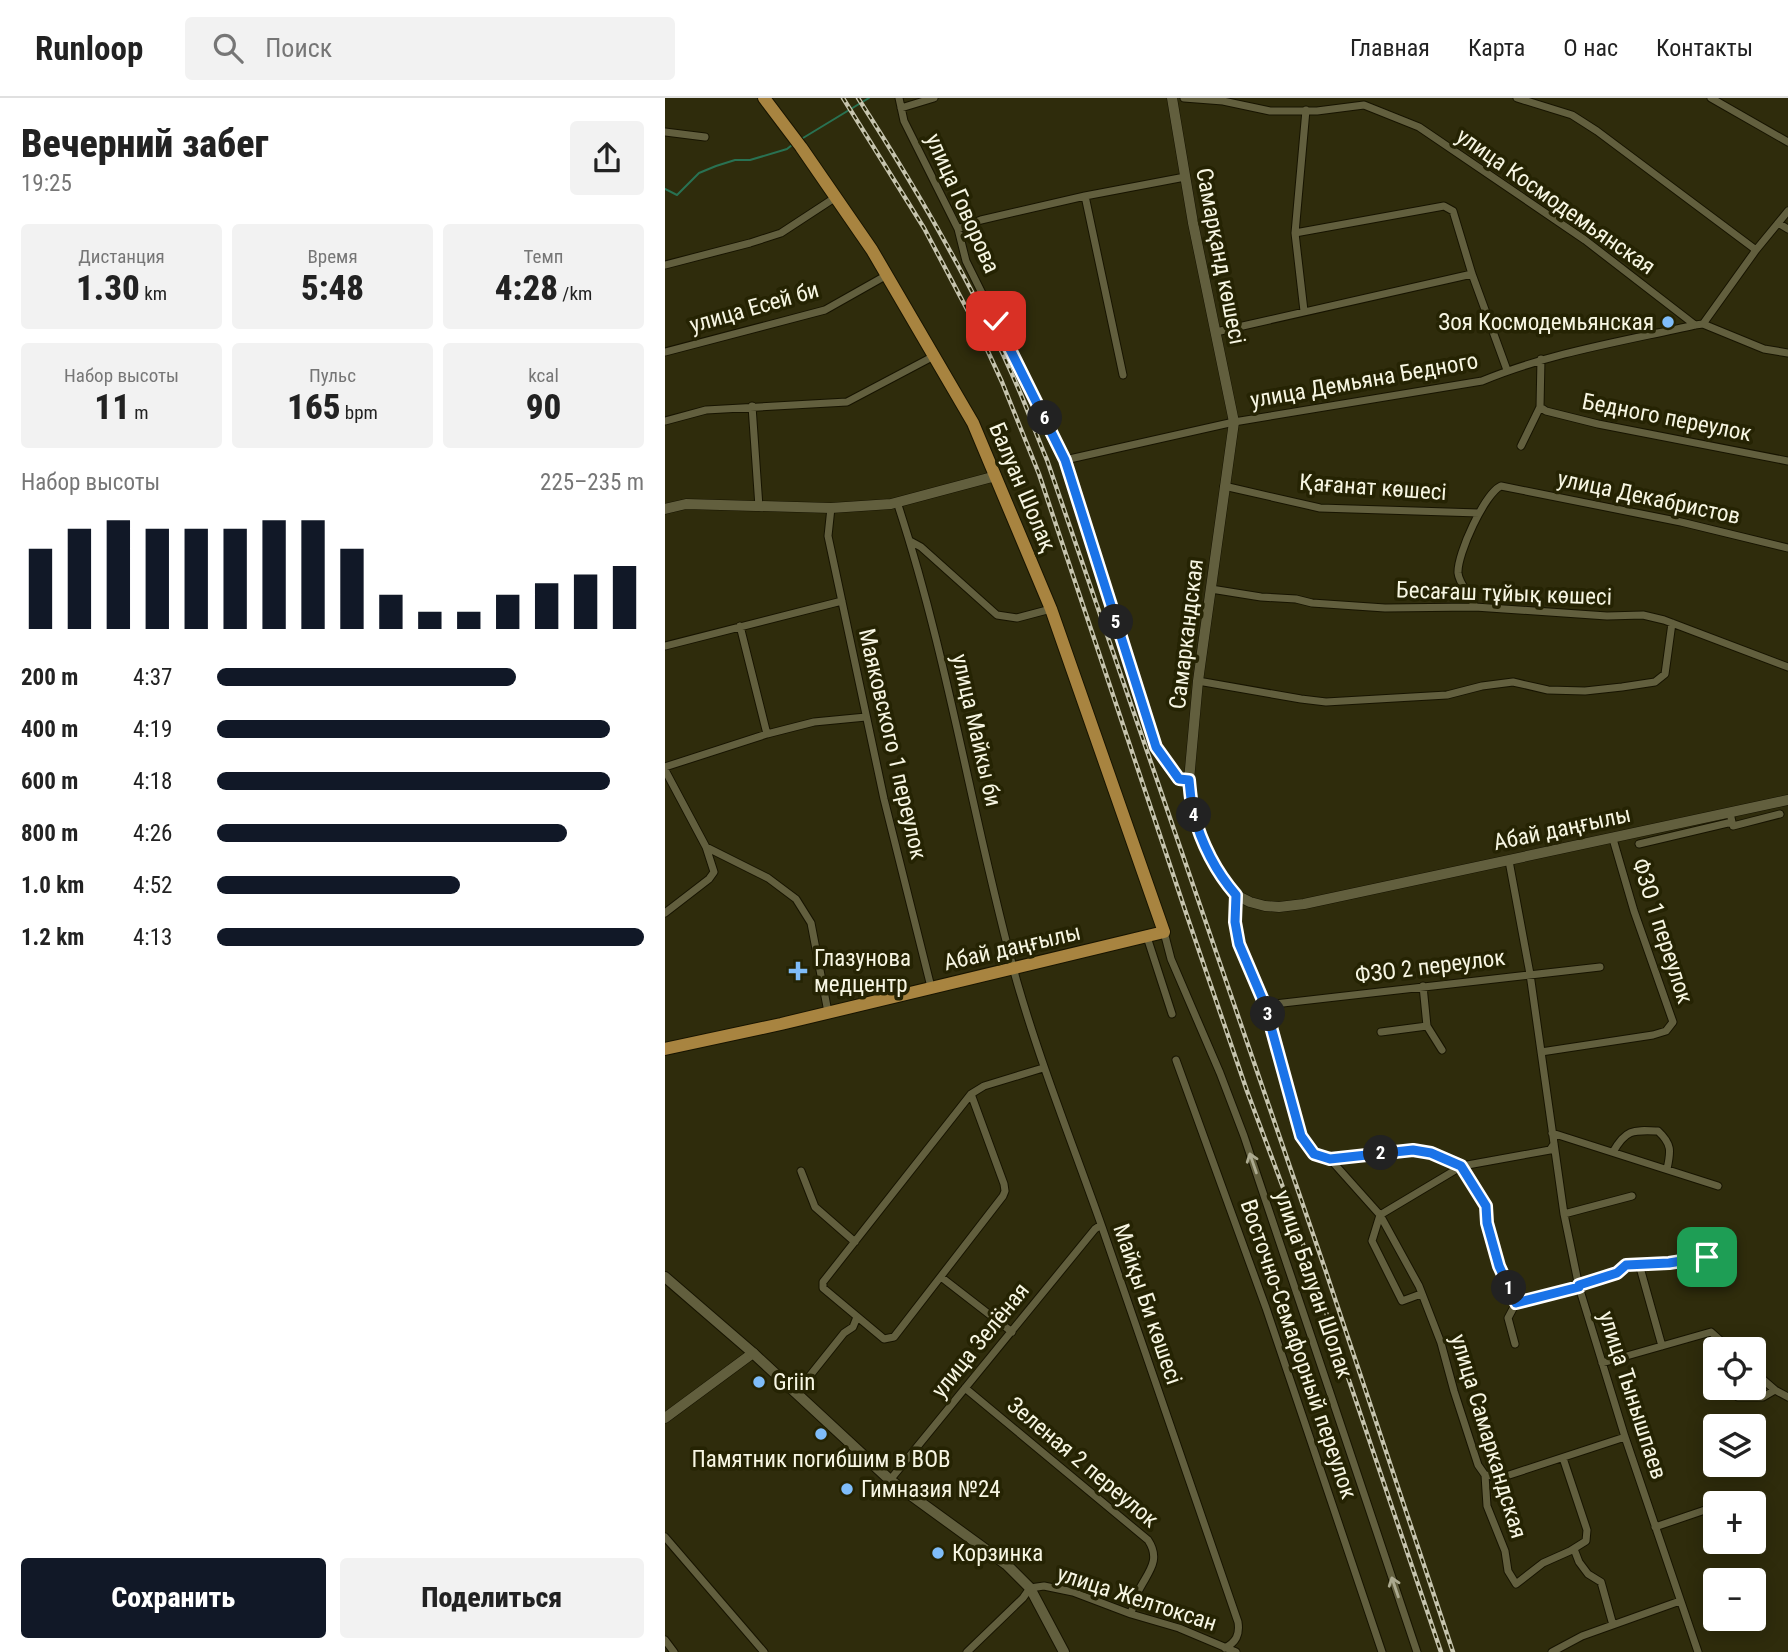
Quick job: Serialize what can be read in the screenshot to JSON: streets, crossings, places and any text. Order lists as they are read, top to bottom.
{
  "streets": {
    "main road": ["Балуан Шолақ", "Абай даңғылы"],
    "street": [
      "улица Космодемьянская",
      "улица Говорова",
      "Самарқанд көшесі",
      "улица Есей би",
      "улица Демьяна Бедного",
      "Бедного переулок",
      "Қағанат көшесі",
      "улица Декабристов",
      "Бесағаш тұйық көшесі",
      "Самаркандская",
      "улица Майкы би",
      "Маяковского 1 переулок",
      "ФЗО 1 переулок",
      "ФЗО 2 переулок",
      "улица Балуан Шолак",
      "Майқы Би көшесі",
      "улица Зелёная",
      "Восточно-Семафорный переулок",
      "улица Тынышпаев",
      "улица Самаркандская",
      "Зеленая 2 переулок",
      "улица Желтоксан"
    ]
  },
  "crossings": [
    ["улица Космодемьянская", "улица Демьяна Бедного"],
    ["улица Говорова", "улица Демьяна Бедного"],
    ["улица Говорова", "Самаркандская"],
    ["Самарқанд көшесі", "улица Демьяна Бедного"],
    ["Самарқанд көшесі", "Самаркандская"],
    ["улица Есей би", "Балуан Шолақ"],
    ["улица Демьяна Бедного", "Самаркандская"],
    ["Балуан Шолақ", "Абай даңғылы"],
    ["Балуан Шолақ", "улица Балуан Шолак"],
    ["Қағанат көшесі", "улица Декабристов"],
    ["Қағанат көшесі", "Самаркандская"],
    ["Бесағаш тұйық көшесі", "Самаркандская"],
    ["Самаркандская", "Абай даңғылы"],
    ["Самаркандская", "улица Самаркандская"],
    ["улица Майкы би", "Абай даңғылы"],
    ["улица Майкы би", "Майқы Би көшесі"],
    ["Маяковского 1 переулок", "Абай даңғылы"],
    ["Абай даңғылы", "ФЗО 1 переулок"],
    ["Абай даңғылы", "улица Балуан Шолак"],
    ["Абай даңғылы", "Майқы Би көшесі"],
    ["Абай даңғылы", "улица Самаркандская"],
    ["ФЗО 2 переулок", "улица Самаркандская"],
    ["Майқы Би көшесі", "улица Зелёная"],
    ["Майқы Би көшесі", "улица Желтоксан"],
    ["улица Зелёная", "Зеленая 2 переулок"],
    ["Зеленая 2 переулок", "улица Желтоксан"]
  ],
  "one_way": ["улица Балуан Шолак"],
  "places": {
    "other": [
      "Зоя Космодемьянская",
      "Griin",
      "Памятник погибшим в ВОВ",
      "Гимназия №24",
      "Корзинка"
    ],
    "health": ["Глазунова медцентр"]
  },
  "page": {
    "header": "Runloop",
    "search": "Поиск",
    "nav": [
      "Главная",
      "Карта",
      "О нас",
      "Контакты"
    ],
    "heading": ["Вечерний забег", "19:25"],
    "stats": [
      ["Дистанция", "1.30 km"],
      ["Время", "5:48"],
      ["Темп", "4:28 /km"],
      ["Набор высоты", "11 m"],
      ["Пульс", "165 bpm"],
      ["kcal", "90"]
    ],
    "pins": [
      "6",
      "5",
      "4",
      "3",
      "2",
      "1"
    ],
    "chart": ["Набор высоты", "225–235 m"],
    "list": [
      {
        "name": "200 m",
        "note": "4:37"
      },
      {
        "name": "400 m",
        "note": "4:19"
      },
      {
        "name": "600 m",
        "note": "4:18"
      },
      {
        "name": "800 m",
        "note": "4:26"
      },
      {
        "name": "1.0 km",
        "note": "4:52"
      },
      {
        "name": "1.2 km",
        "note": "4:13"
      }
    ],
    "map_buttons": ["+", "−"],
    "buttons": ["Сохранить", "Поделиться"]
  }
}
